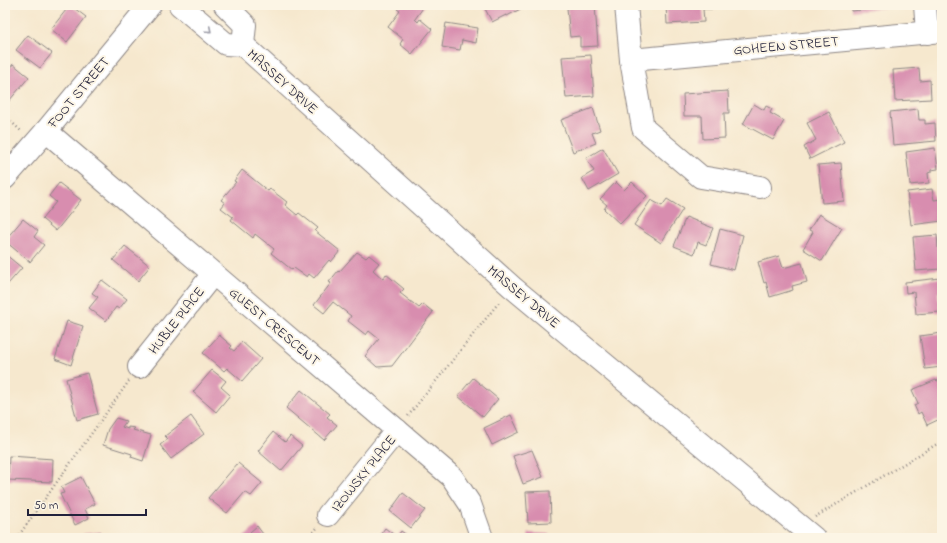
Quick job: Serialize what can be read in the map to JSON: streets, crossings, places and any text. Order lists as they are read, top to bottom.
{
  "streets": {
    "street": [
      "GOHEEN STREET",
      "MASSEY DRIVE",
      "FOOT STREET",
      "HUBLE PLACE",
      "GUEST CRESCENT",
      "IZOWSKY PLACE"
    ]
  },
  "crossings": [
    ["FOOT STREET", "GUEST CRESCENT"],
    ["HUBLE PLACE", "GUEST CRESCENT"],
    ["GUEST CRESCENT", "IZOWSKY PLACE"]
  ],
  "scale_bar": "50 m"
}
